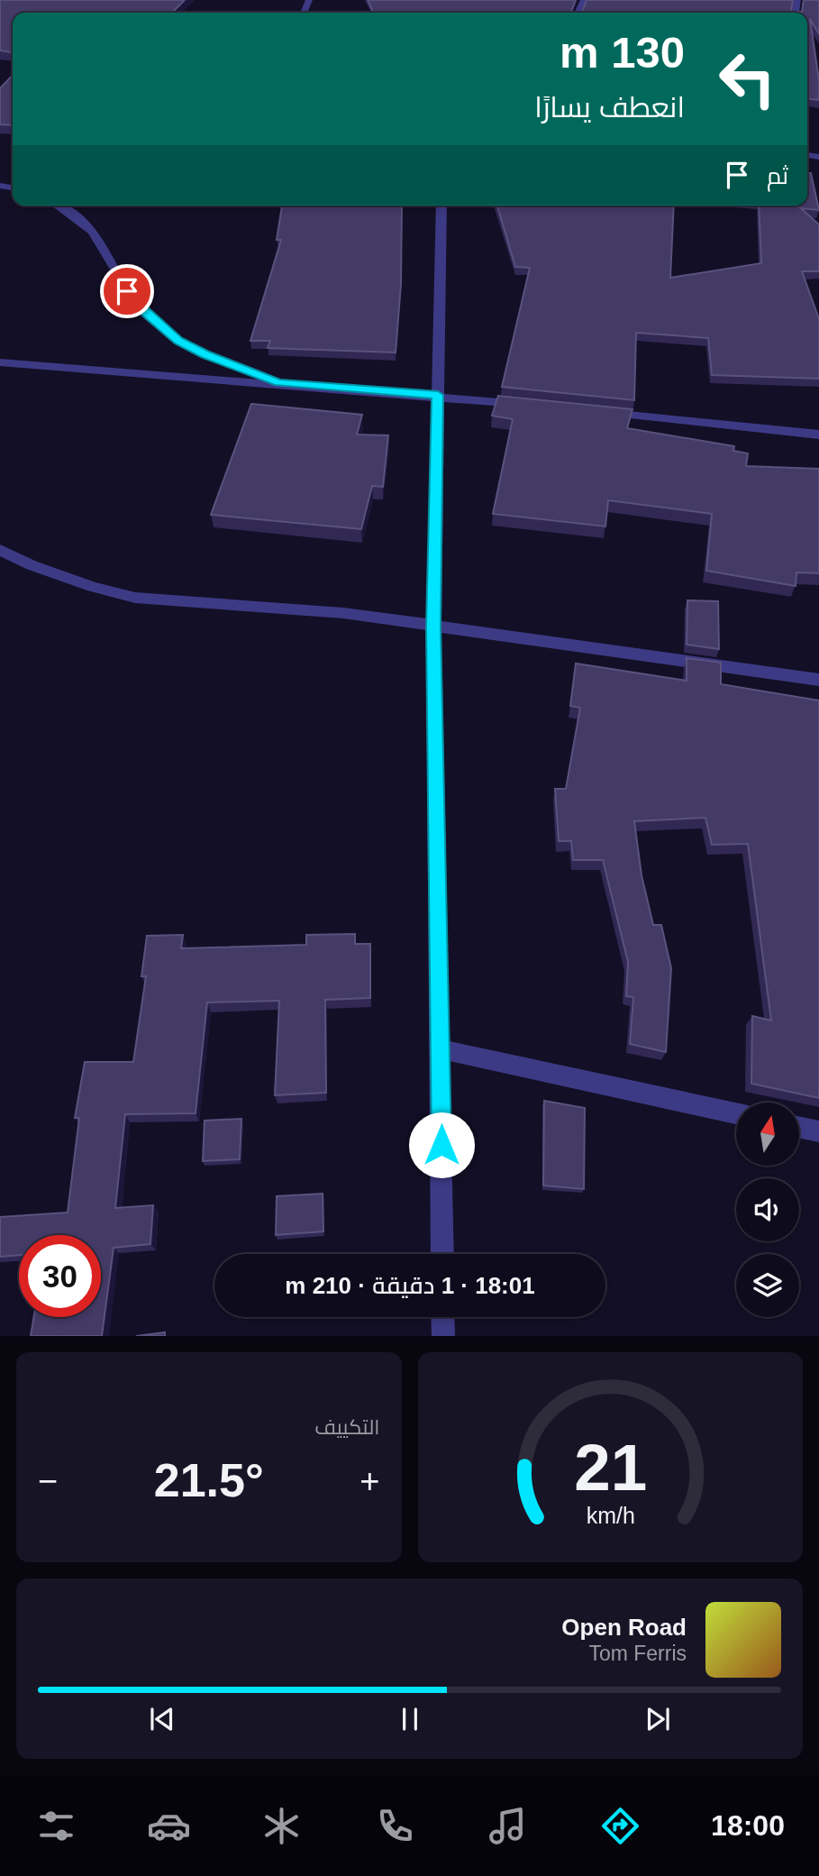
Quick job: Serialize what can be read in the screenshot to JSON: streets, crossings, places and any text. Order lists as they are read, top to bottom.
{
  "north": "top",
  "page": {
    "turn": ["130 m", "انعطف يسارًا"],
    "then": "ثم",
    "limit": "30",
    "trip": "18:01 · 1 دقيقة · 210 m",
    "tile": "التكييف",
    "heat": ["−", "21.5°", "+"],
    "song": ["Open Road", "Tom Ferris"],
    "tabs": "18:00",
    "gauge": ["21", "km/h"]
  }
}
